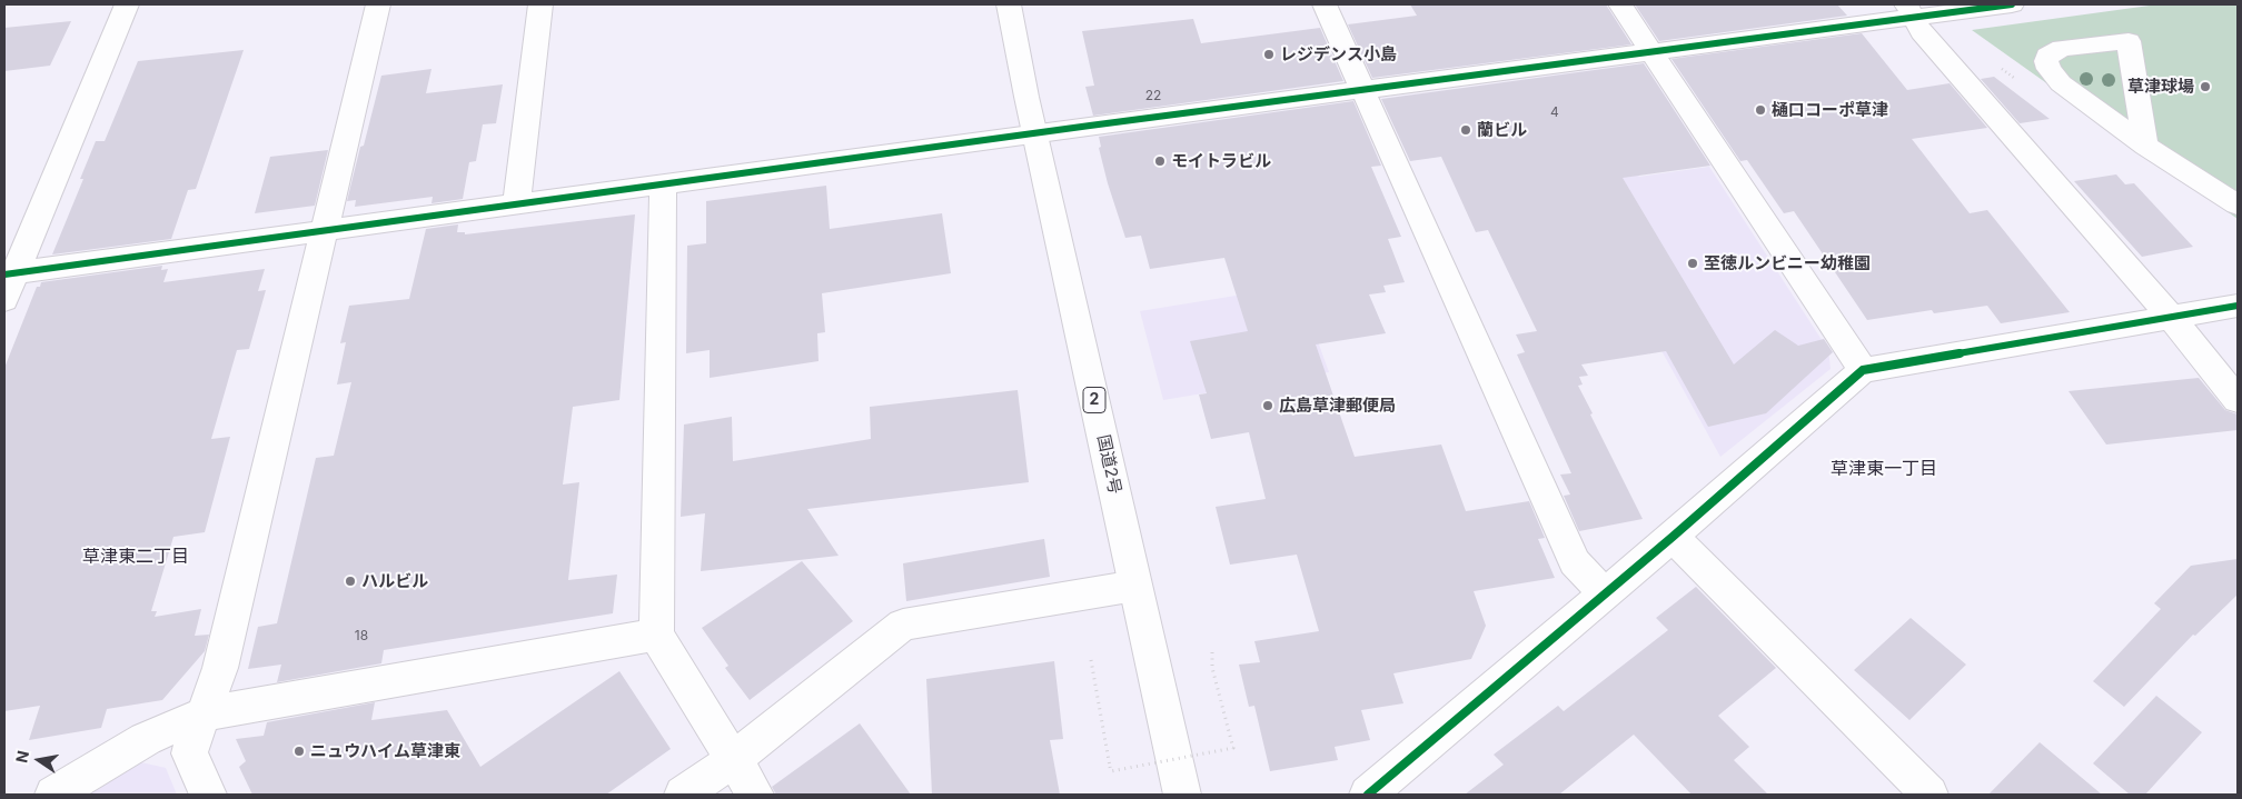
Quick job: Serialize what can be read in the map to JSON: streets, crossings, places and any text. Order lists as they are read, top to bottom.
{
  "streets": {
    "main road": ["2", "国道2号"]
  },
  "districts": ["草津東一丁目", "草津東二丁目"],
  "places": [
    "レジデンス小島",
    "草津球場",
    "樋口コーポ草津",
    "蘭ビル",
    "モイトラビル",
    "至徳ルンビニー幼稚園",
    "広島草津郵便局",
    "ハルビル",
    "ニュウハイム草津東"
  ],
  "house_numbers": ["22", "4", "18"],
  "north": "left"
}
